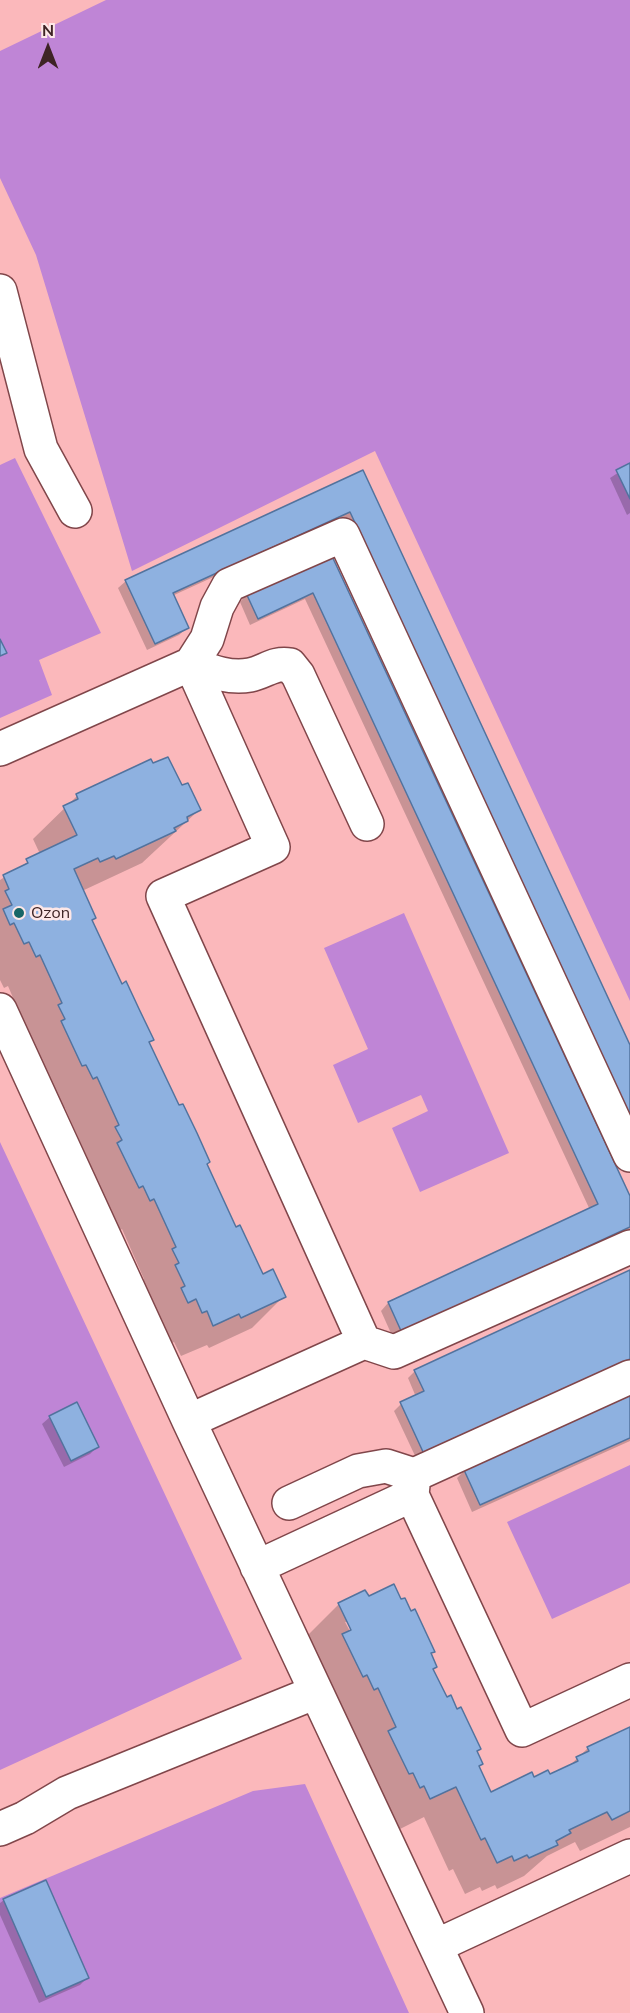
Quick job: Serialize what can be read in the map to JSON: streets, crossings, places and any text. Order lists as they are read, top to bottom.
{
  "places": ["Ozon"],
  "north": "top"
}
